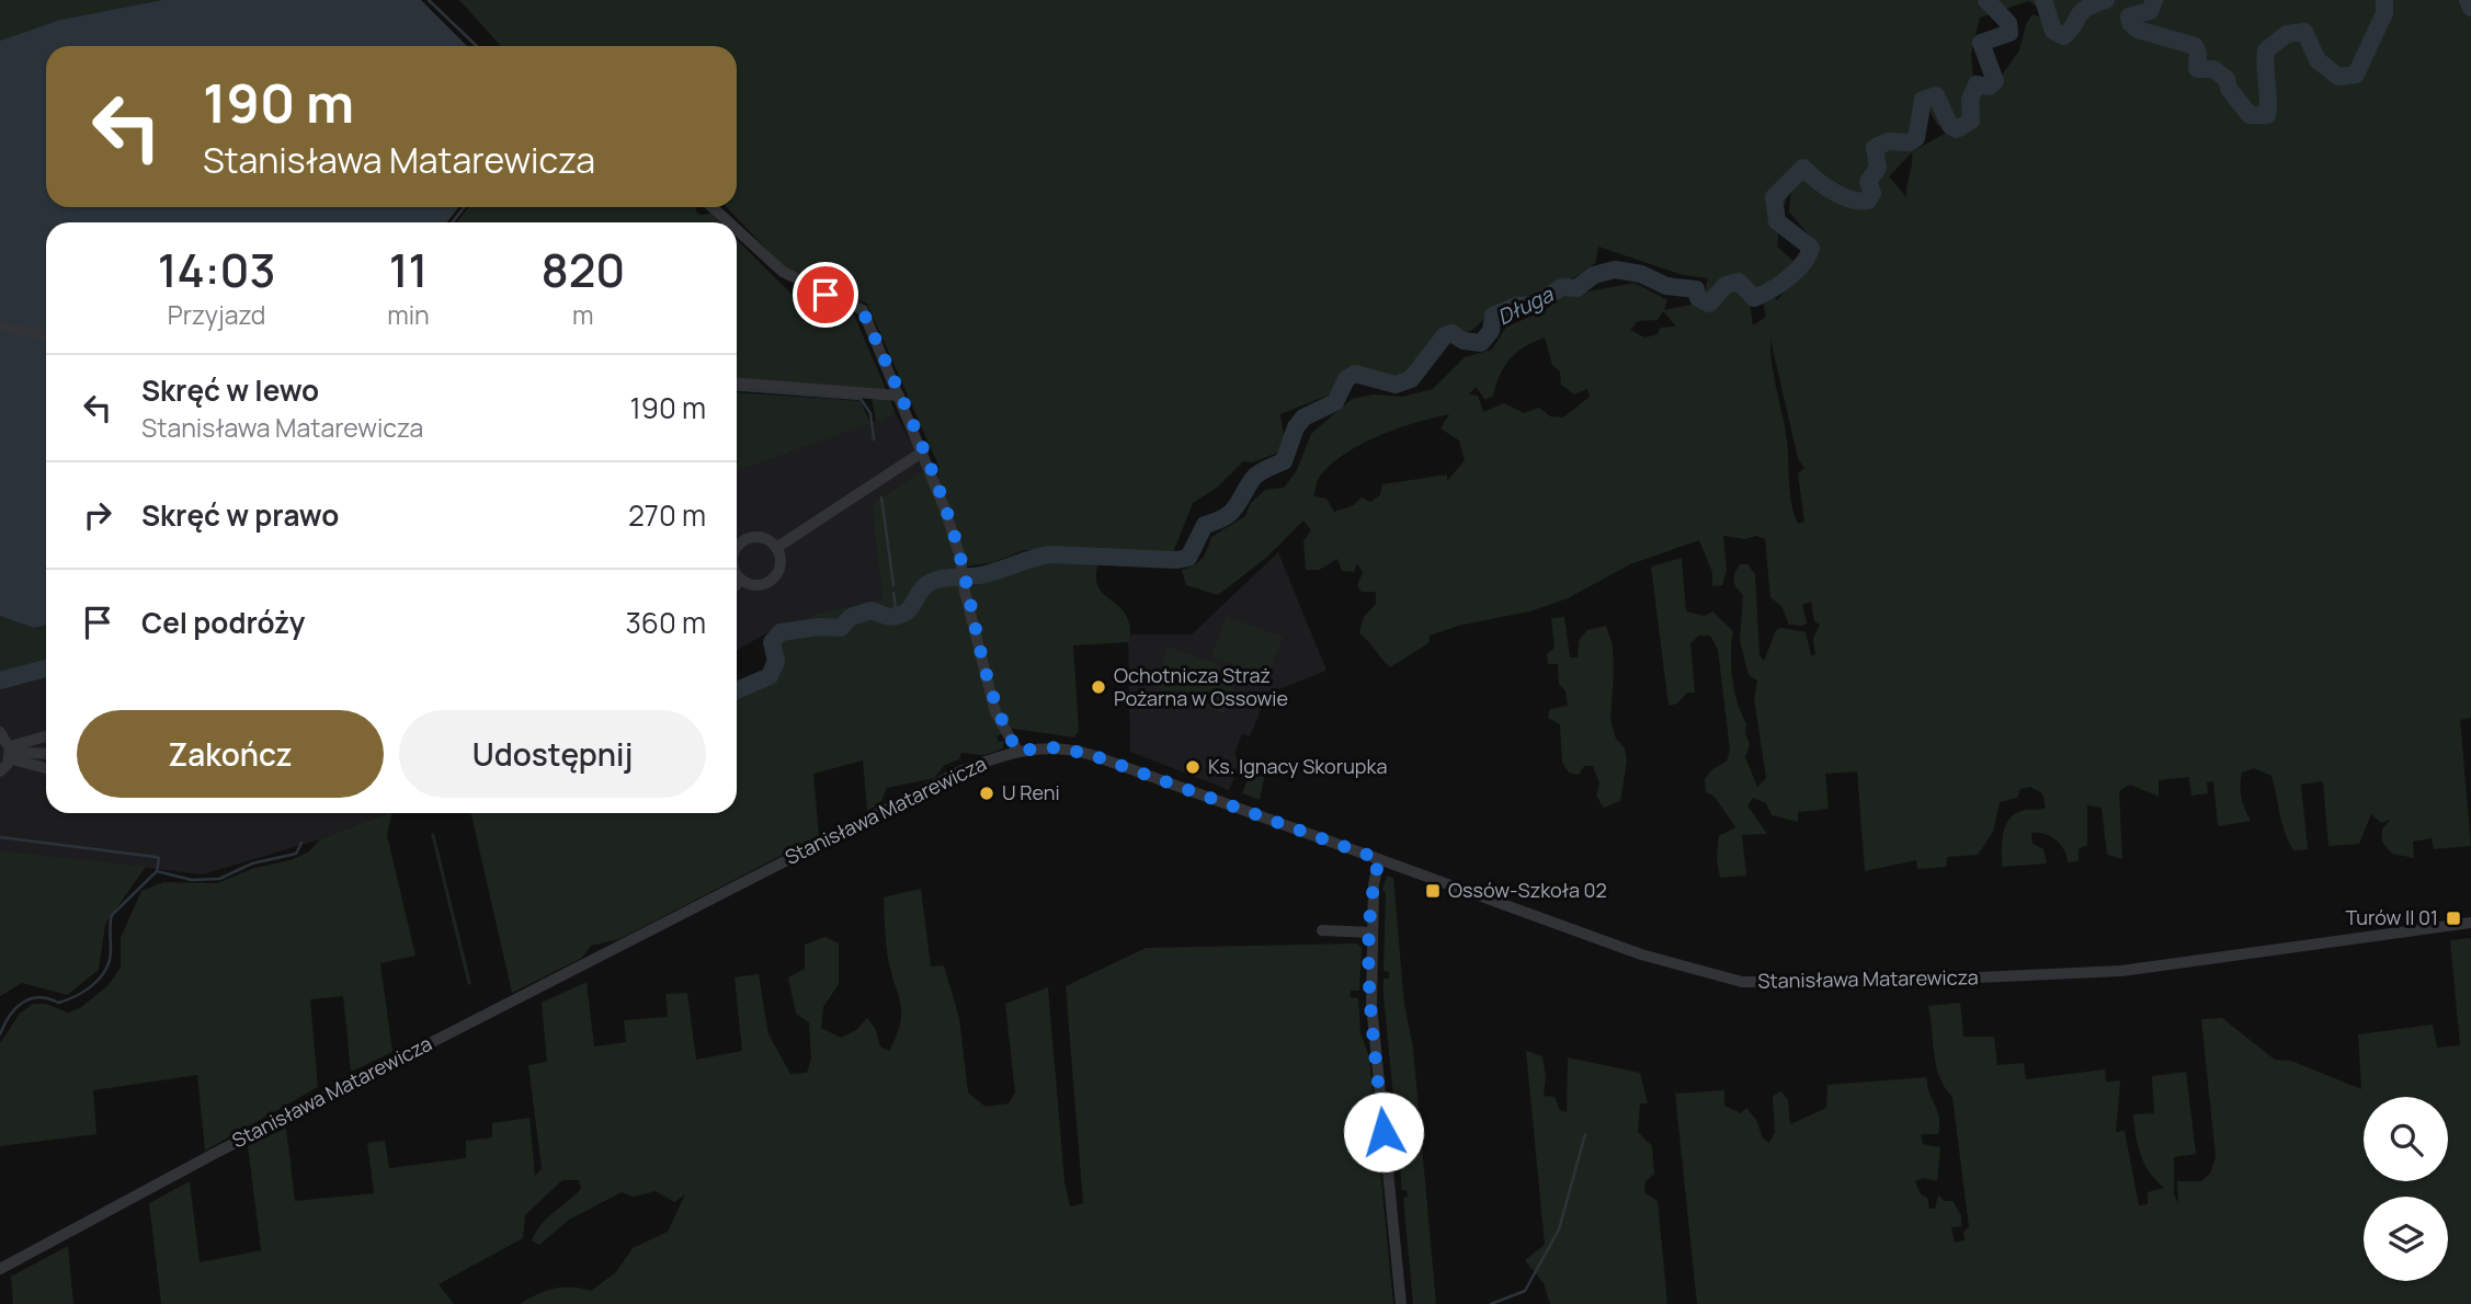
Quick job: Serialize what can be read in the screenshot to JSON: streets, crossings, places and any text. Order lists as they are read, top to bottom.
{
  "streets": {
    "street": ["Stanisława Matarewicza"]
  },
  "water": ["Długa"],
  "places": {
    "other": ["Ochotnicza Straż Pożarna w Ossowie", "Ks. Ignacy Skorupka", "U Reni"],
    "transit": ["Ossów-Szkoła 02", "Turów II 01"]
  },
  "page": {
    "turn": ["190 m", "Stanisława Matarewicza"],
    "eta": [
      "14:03",
      "Przyjazd",
      "11",
      "min",
      "820",
      "m"
    ],
    "list": [
      {
        "name": "Skręć w lewo",
        "note": "Stanisława Matarewicza",
        "value": "190 m"
      },
      {
        "name": "Skręć w prawo",
        "value": "270 m"
      },
      {
        "name": "Cel podróży",
        "value": "360 m"
      }
    ],
    "buttons": ["Zakończ", "Udostępnij"]
  }
}
